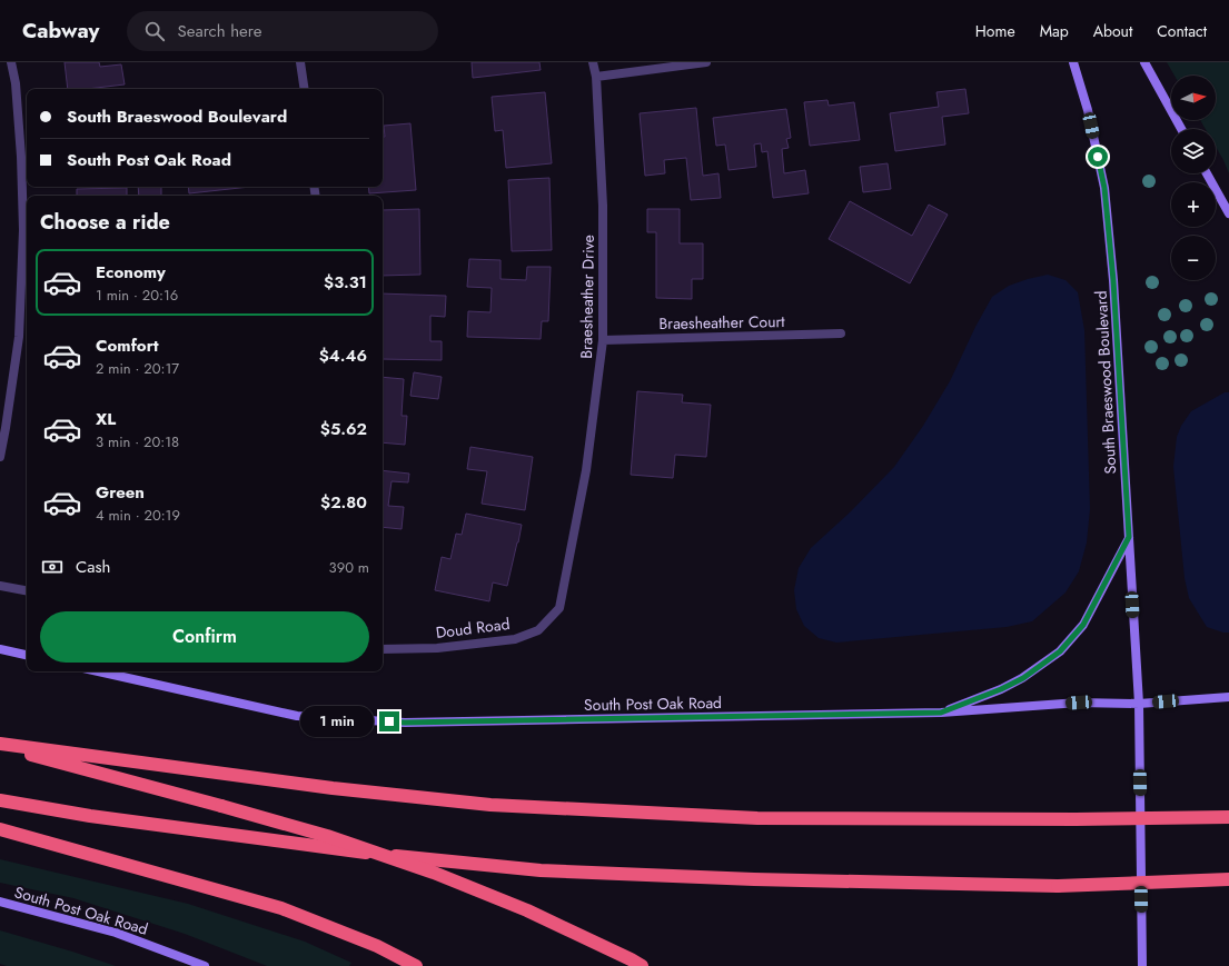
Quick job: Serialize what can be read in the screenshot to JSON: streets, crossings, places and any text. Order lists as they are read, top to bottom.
{
  "streets": {
    "main road": ["South Braeswood Boulevard", "South Post Oak Road"],
    "street": ["Braesheather Drive", "Braesheather Court", "Doud Road"]
  },
  "crossings": [
    ["Braesheather Drive", "Braesheather Court"],
    ["Braesheather Drive", "Doud Road"],
    ["South Braeswood Boulevard", "South Post Oak Road"]
  ],
  "north": "right",
  "page": {
    "header": "Cabway",
    "search": "Search here",
    "nav": [
      "Home",
      "Map",
      "About",
      "Contact"
    ],
    "map_buttons": ["+", "−"],
    "banner": ["South Braeswood Boulevard", "South Post Oak Road"],
    "heading": "Choose a ride",
    "list": [
      {
        "name": "Economy",
        "note": "1 min · 20:16",
        "value": "$3.31"
      },
      {
        "name": "Comfort",
        "note": "2 min · 20:17",
        "value": "$4.46"
      },
      {
        "name": "XL",
        "note": "3 min · 20:18",
        "value": "$5.62"
      },
      {
        "name": "Green",
        "note": "4 min · 20:19",
        "value": "$2.80"
      }
    ],
    "pay": ["Cash", "390 m"],
    "buttons": "Confirm",
    "bubble": "1 min"
  }
}
